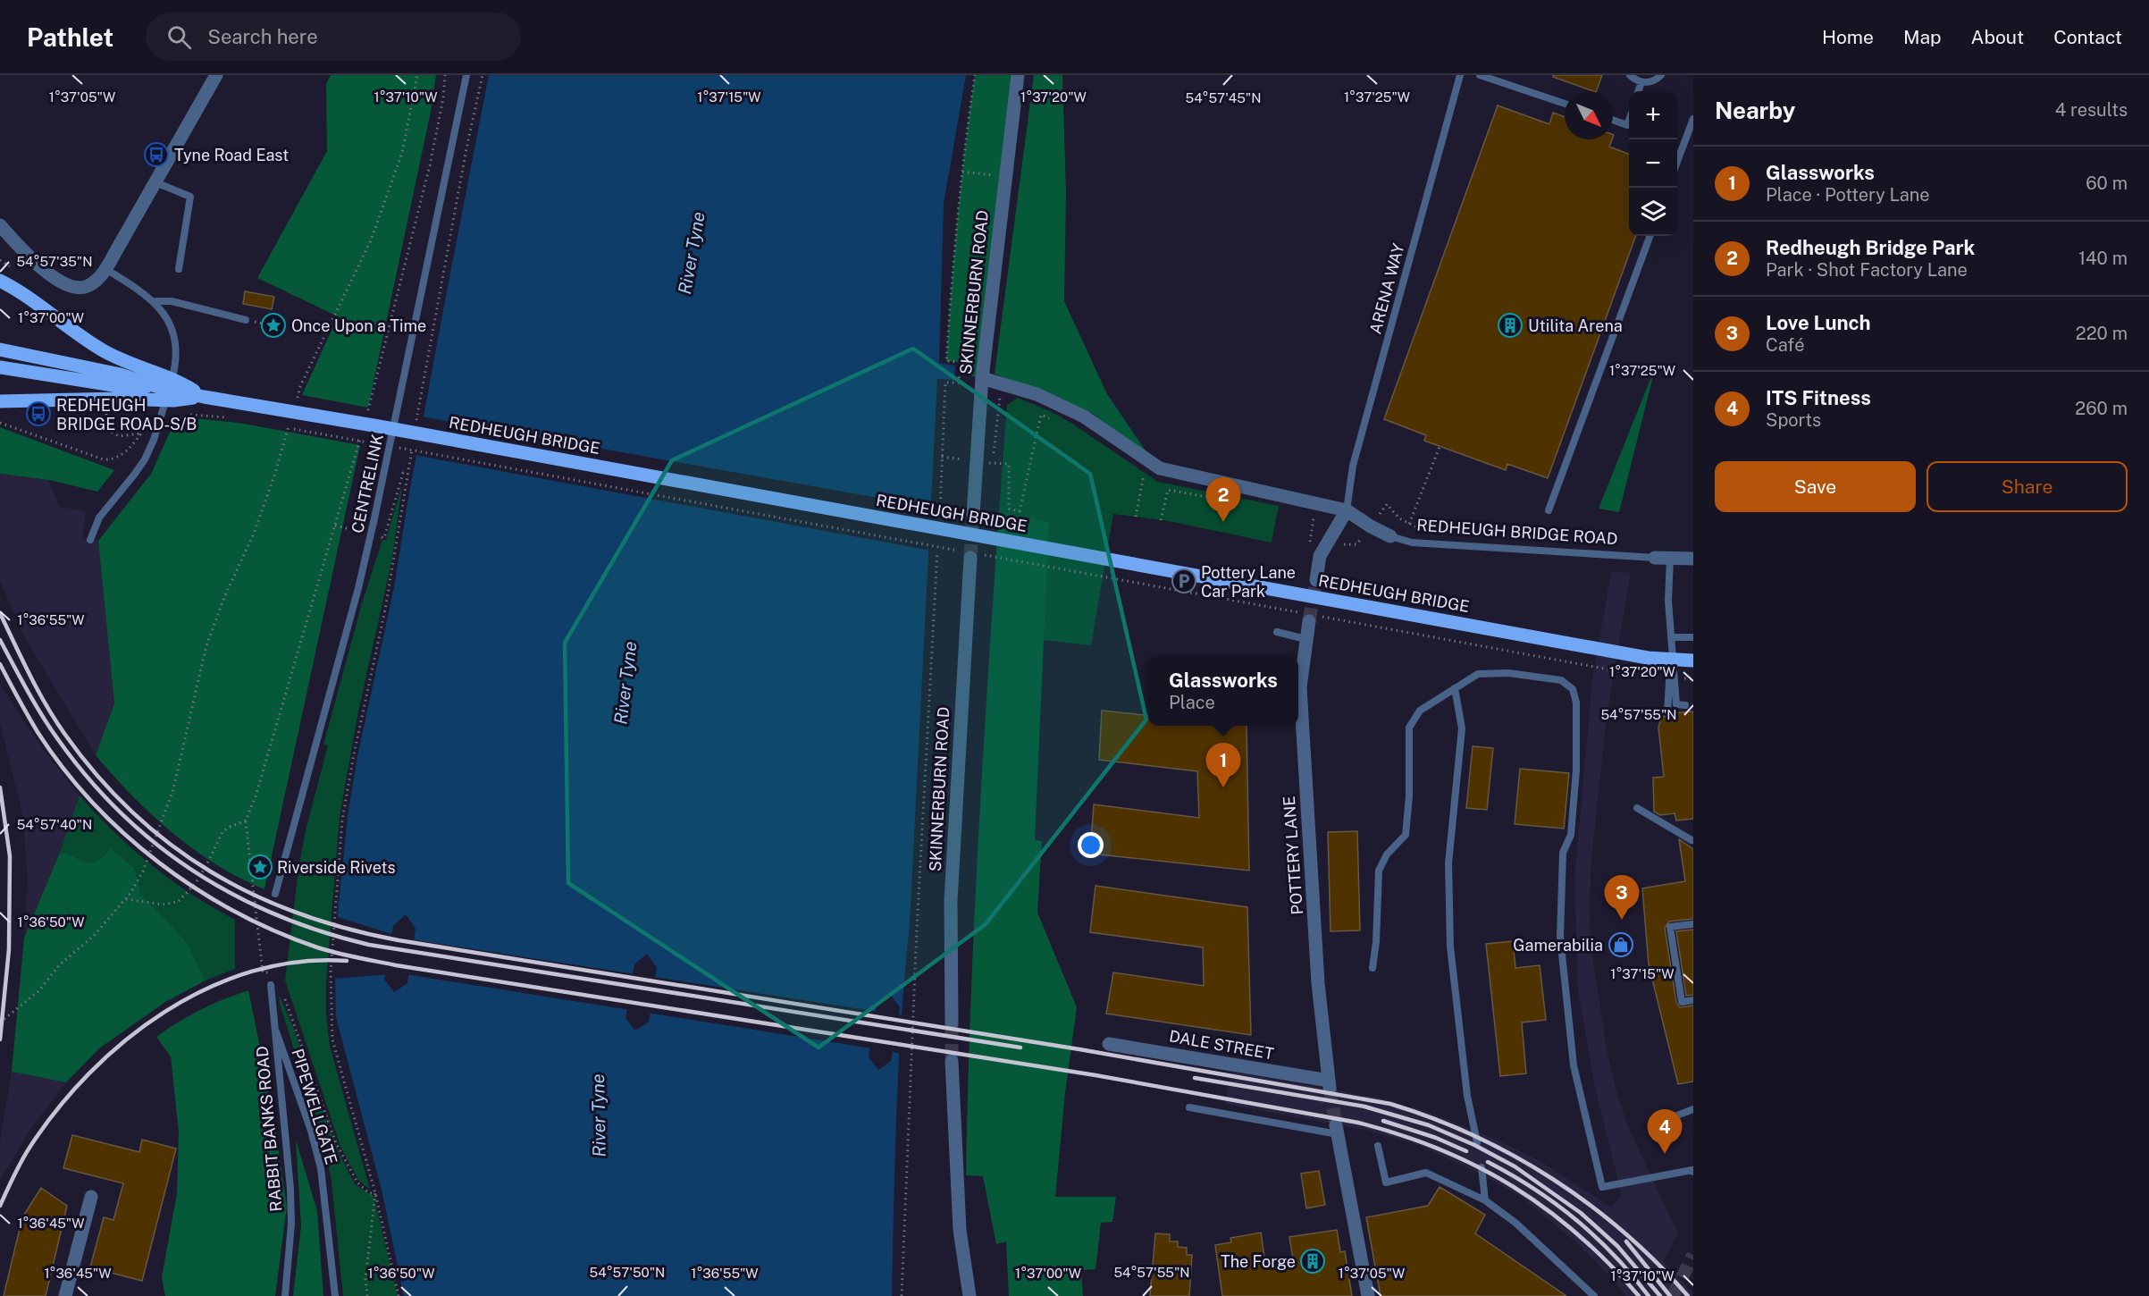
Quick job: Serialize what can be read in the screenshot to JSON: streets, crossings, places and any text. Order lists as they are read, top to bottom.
{
  "streets": {
    "main road": ["REDHEUGH BRIDGE"],
    "street": [
      "SKINNERBURN ROAD",
      "REDHEUGH BRIDGE ROAD",
      "POTTERY LANE",
      "DALE STREET"
    ],
    "lane": [
      "ARENA WAY",
      "CENTRELINK",
      "PIPEWELLGATE",
      "RABBIT BANKS ROAD"
    ]
  },
  "crossings": [
    ["ARENA WAY", "REDHEUGH BRIDGE ROAD"],
    ["POTTERY LANE", "DALE STREET"],
    ["PIPEWELLGATE", "RABBIT BANKS ROAD"]
  ],
  "water": ["River Tyne"],
  "places": {
    "bus stop": ["Tyne Road East", "REDHEUGH BRIDGE ROAD-S/B"],
    "place": ["Once Upon a Time", "Riverside Rivets"],
    "building": ["Utilita Arena", "The Forge"],
    "parking": ["Pottery Lane Car Park"],
    "shop": ["Gamerabilia"]
  },
  "north": "bottom right",
  "page": {
    "header": "Pathlet",
    "search": "Search here",
    "nav": [
      "Home",
      "Map",
      "About",
      "Contact"
    ],
    "heading": ["Nearby", "4 results"],
    "map_buttons": ["+", "−"],
    "list": [
      {
        "mark": "1",
        "name": "Glassworks",
        "note": "Place · Pottery Lane",
        "value": "60 m"
      },
      {
        "mark": "2",
        "name": "Redheugh Bridge Park",
        "note": "Park · Shot Factory Lane",
        "value": "140 m"
      },
      {
        "mark": "3",
        "name": "Love Lunch",
        "note": "Café",
        "value": "220 m"
      },
      {
        "mark": "4",
        "name": "ITS Fitness",
        "note": "Sports",
        "value": "260 m"
      }
    ],
    "buttons": ["Save", "Share"],
    "pins": [
      "2",
      "1",
      "3",
      "4"
    ],
    "popup": ["Glassworks", "Place"]
  },
  "coordinates": [
    "1°37'05\"W",
    "1°37'10\"W",
    "1°37'15\"W",
    "1°37'20\"W",
    "1°37'25\"W",
    "54°57'45\"N",
    "54°57'35\"N",
    "1°37'00\"W",
    "1°36'55\"W",
    "54°57'55\"N",
    "54°57'40\"N",
    "1°36'50\"W",
    "1°36'45\"W",
    "54°57'50\"N"
  ]
}
